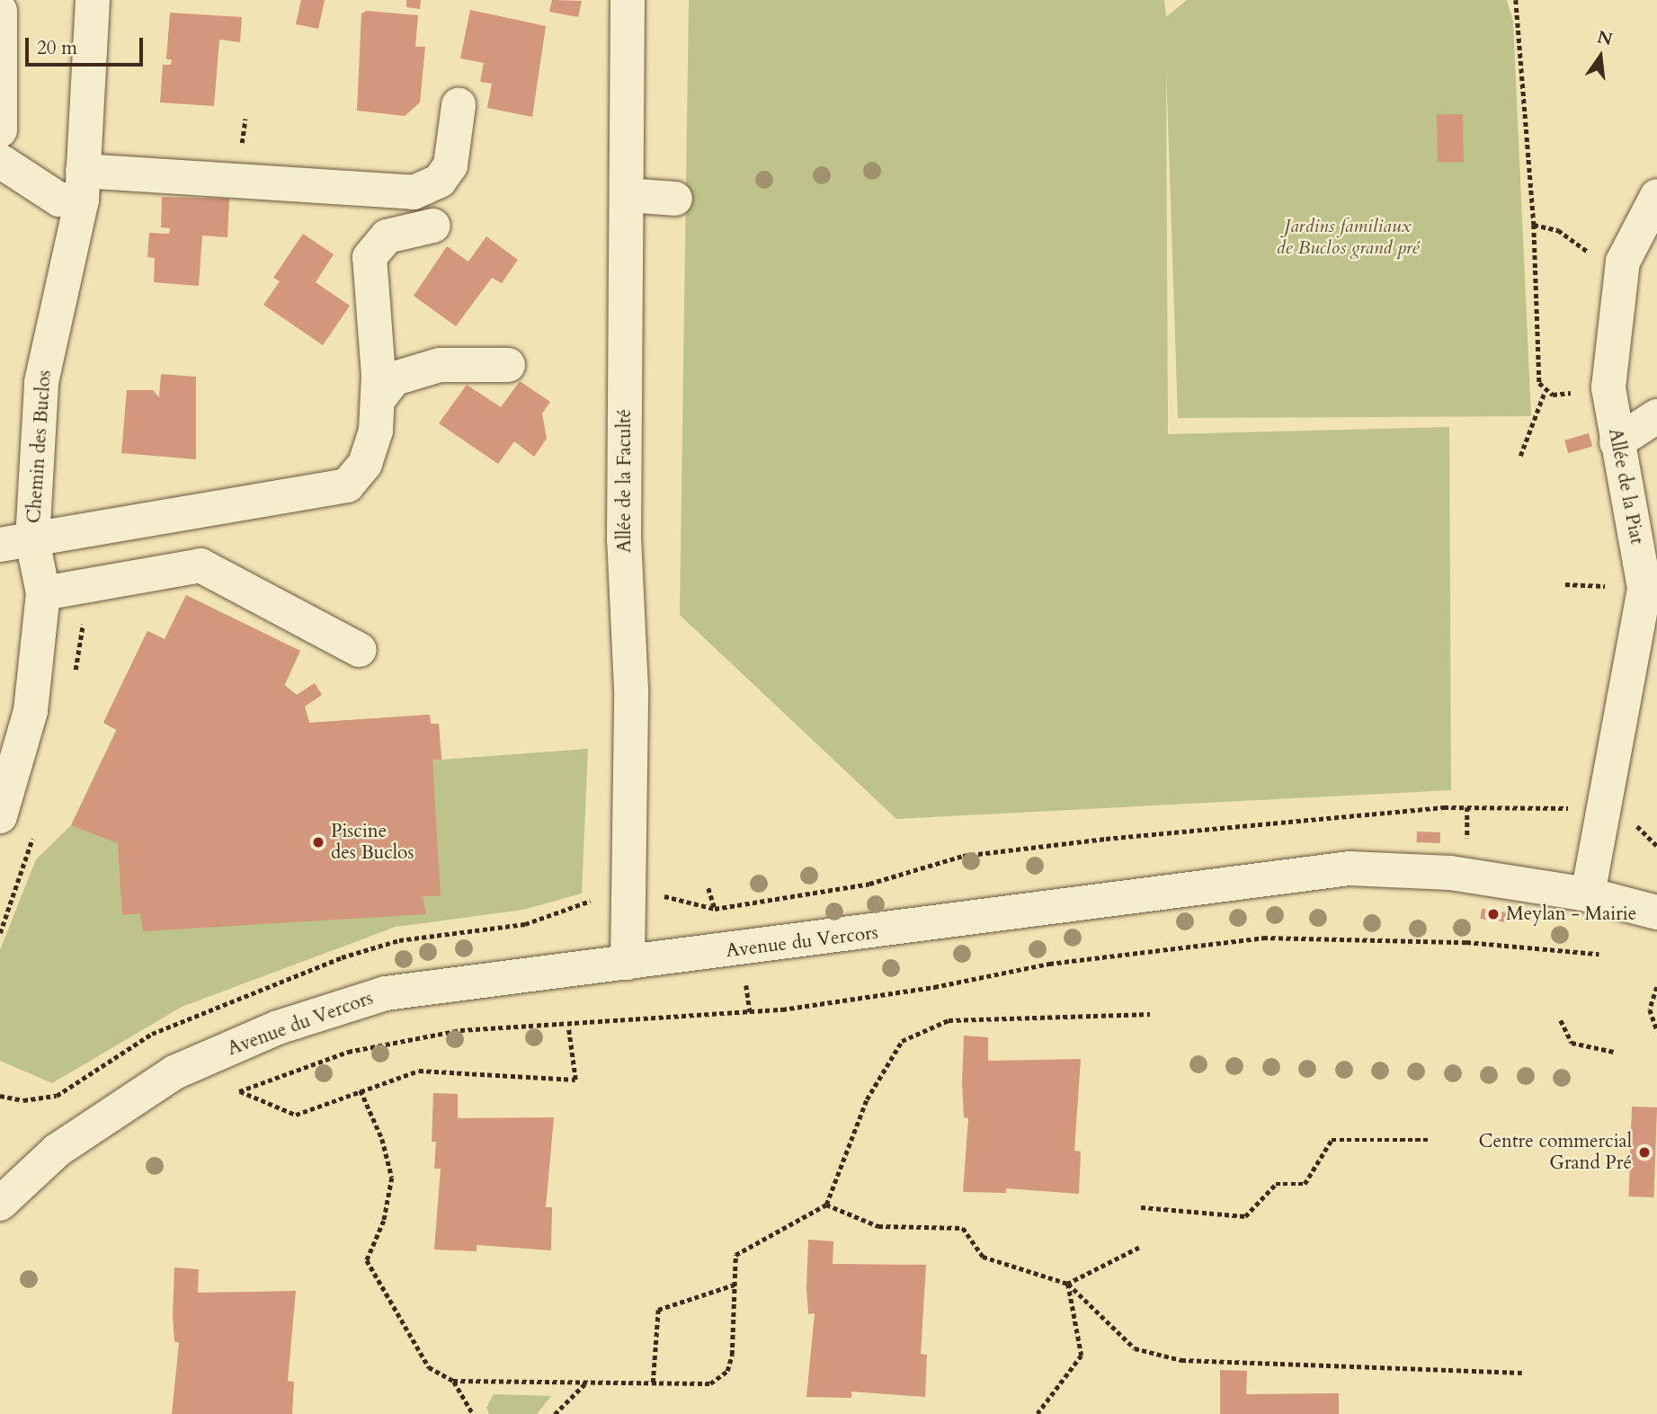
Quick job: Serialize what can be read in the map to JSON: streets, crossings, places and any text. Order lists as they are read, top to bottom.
{
  "streets": {
    "street": [
      "Chemin des Buclos",
      "Allée de la Faculté",
      "Allée de la Piat",
      "Avenue du Vercors"
    ]
  },
  "crossings": [
    ["Allée de la Faculté", "Avenue du Vercors"],
    ["Allée de la Piat", "Avenue du Vercors"]
  ],
  "parks": ["Jardins familiaux de Buclos grand pré"],
  "places": ["Piscine des Buclos", "Meylan - Mairie", "Centre commercial Grand Pré"],
  "scale_bar": "20 m",
  "north": "top"
}
